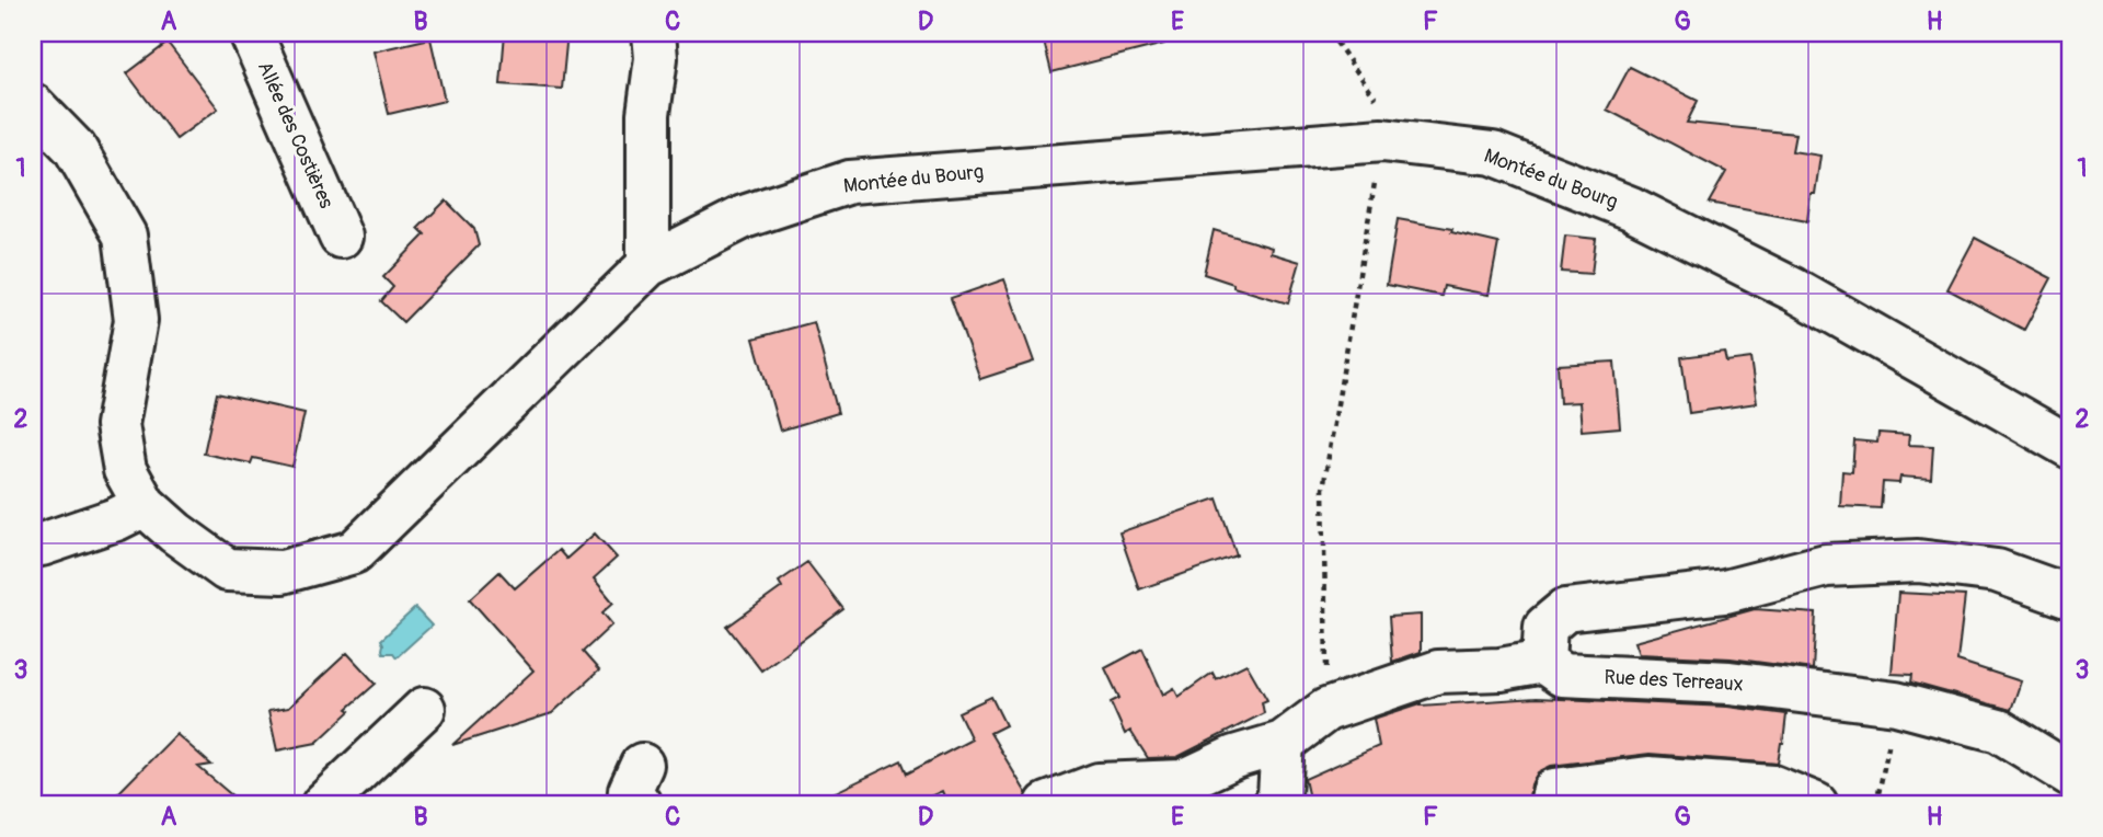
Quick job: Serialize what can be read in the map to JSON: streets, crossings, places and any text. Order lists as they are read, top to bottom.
{
  "streets": {
    "street": ["Allée des Costières", "Montée du Bourg", "Rue des Terreaux"]
  },
  "grid": {
    "columns": [
      "A",
      "B",
      "C",
      "D",
      "E",
      "F",
      "G",
      "H"
    ],
    "rows": ["1", "2", "3"]
  }
}
